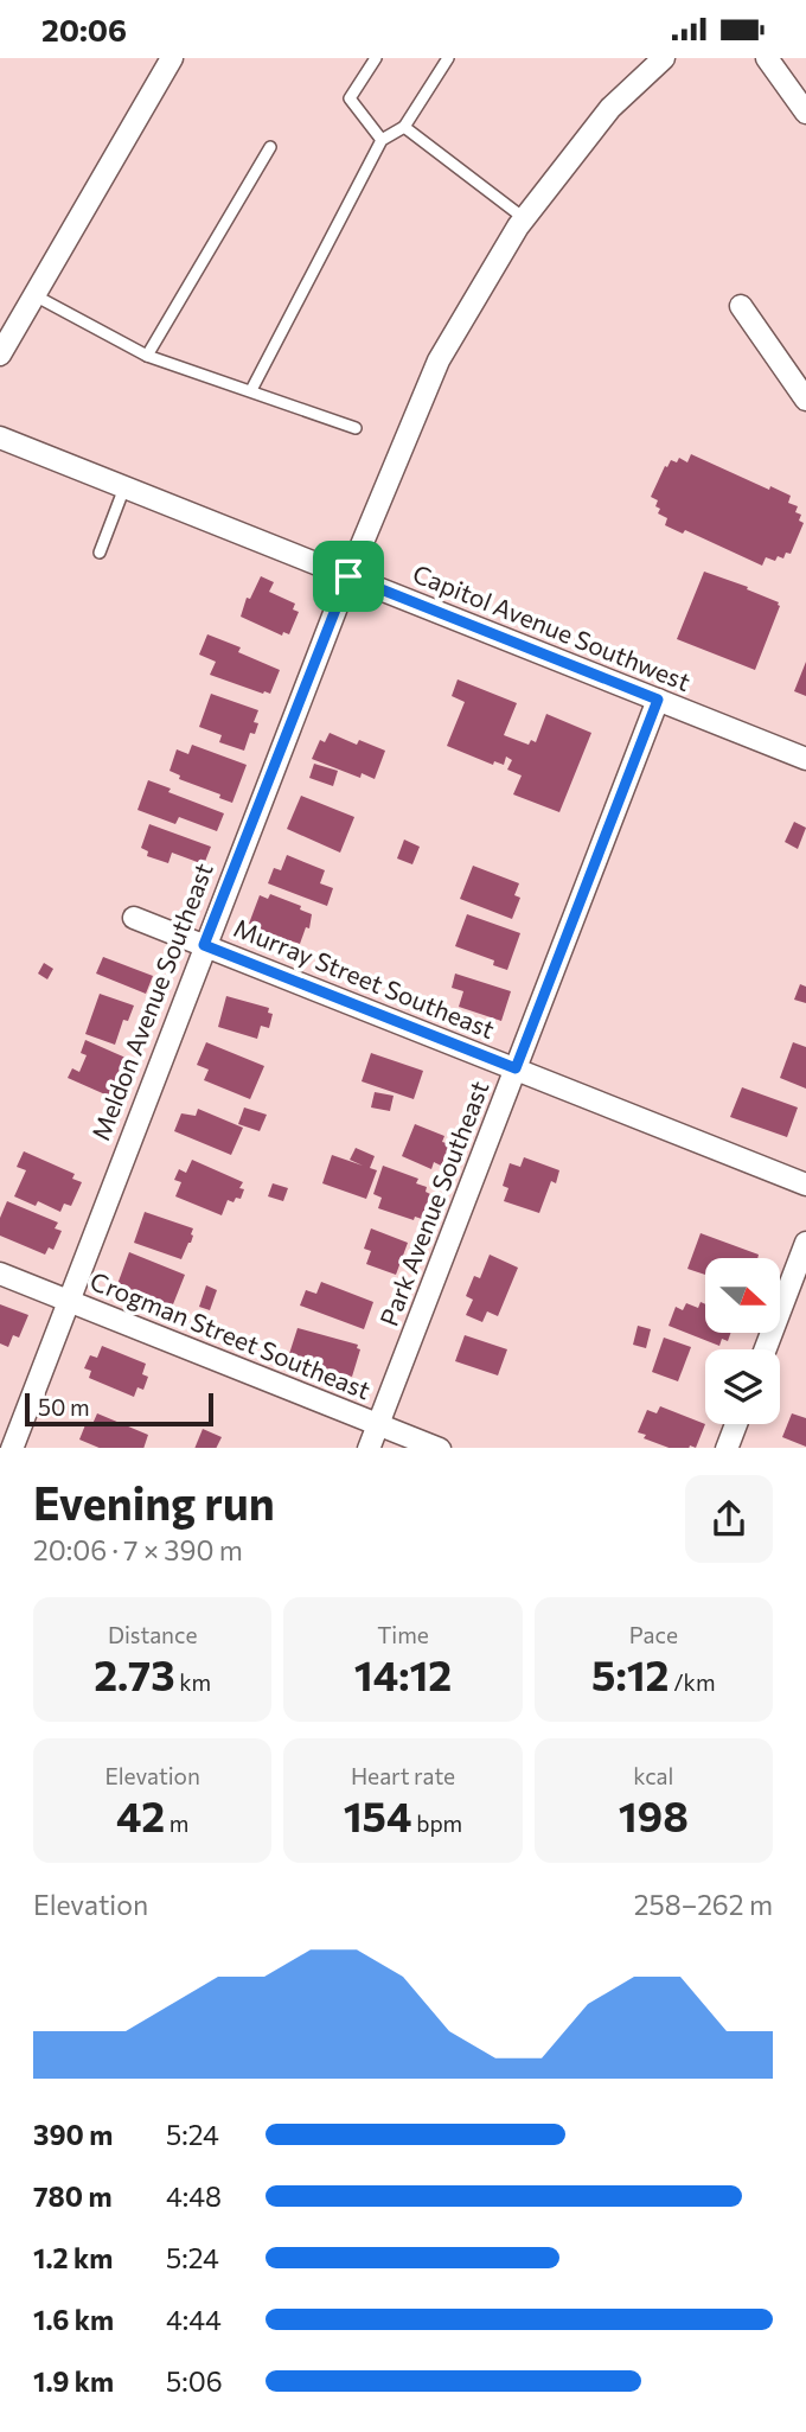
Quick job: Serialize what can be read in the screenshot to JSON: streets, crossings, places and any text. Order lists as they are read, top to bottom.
{
  "streets": {
    "street": [
      "Capitol Avenue Southwest",
      "Murray Street Southeast",
      "Meldon Avenue Southeast",
      "Park Avenue Southeast",
      "Crogman Street Southeast"
    ]
  },
  "crossings": [
    ["Capitol Avenue Southwest", "Meldon Avenue Southeast"],
    ["Capitol Avenue Southwest", "Park Avenue Southeast"],
    ["Murray Street Southeast", "Meldon Avenue Southeast"],
    ["Murray Street Southeast", "Park Avenue Southeast"],
    ["Meldon Avenue Southeast", "Crogman Street Southeast"],
    ["Park Avenue Southeast", "Crogman Street Southeast"]
  ],
  "scale_bar": "50 m",
  "north": "right",
  "page": {
    "status": "20:06",
    "scale": "50 m",
    "heading": ["Evening run", "20:06 · 7 × 390 m"],
    "stats": [
      ["Distance", "2.73 km"],
      ["Time", "14:12"],
      ["Pace", "5:12 /km"],
      ["Elevation", "42 m"],
      ["Heart rate", "154 bpm"],
      ["kcal", "198"]
    ],
    "chart": ["Elevation", "258–262 m"],
    "list": [
      {
        "name": "390 m",
        "note": "5:24"
      },
      {
        "name": "780 m",
        "note": "4:48"
      },
      {
        "name": "1.2 km",
        "note": "5:24"
      },
      {
        "name": "1.6 km",
        "note": "4:44"
      },
      {
        "name": "1.9 km",
        "note": "5:06"
      }
    ]
  }
}
